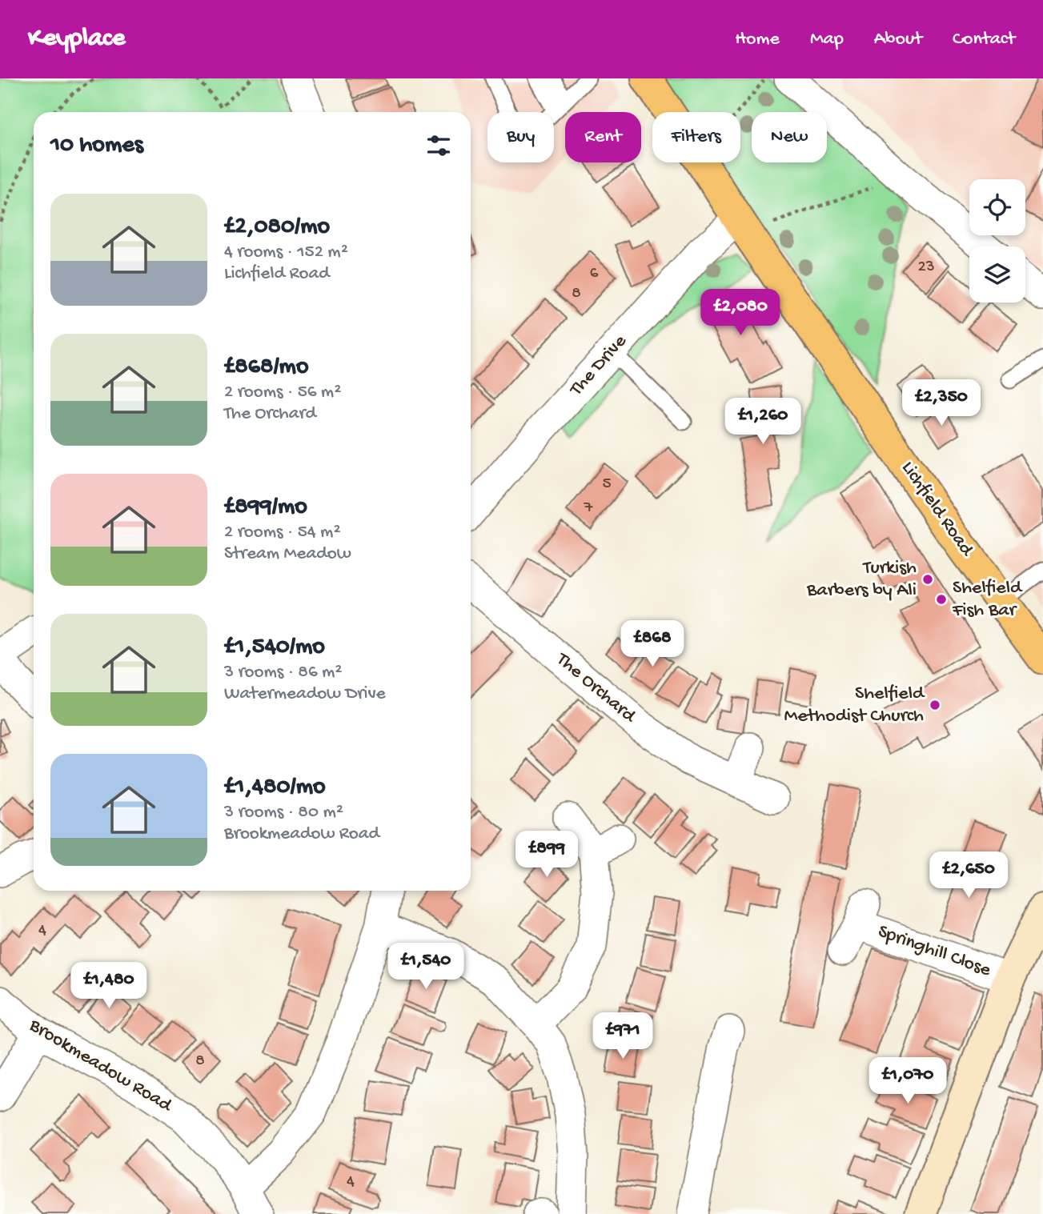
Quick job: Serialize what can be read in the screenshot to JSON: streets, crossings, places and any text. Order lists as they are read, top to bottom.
{
  "streets": {
    "highway": ["Lichfield Road"],
    "street": [
      "The Drive",
      "The Orchard",
      "Springhill Close",
      "Brookmeadow Road"
    ]
  },
  "crossings": [
    ["The Drive", "Lichfield Road"]
  ],
  "places": ["Turkish Barbers by Ali", "Shelfield Fish Bar", "Shelfield Methodist Church"],
  "house_numbers": [
    "23",
    "6",
    "8",
    "5",
    "7",
    "4",
    "8",
    "4"
  ],
  "page": {
    "header": "Keyplace",
    "nav": [
      "Home",
      "Map",
      "About",
      "Contact"
    ],
    "chip": [
      "Buy",
      "Rent",
      "Filters",
      "New"
    ],
    "heading": "10 homes",
    "list": [
      {
        "name": "£2,080/mo",
        "note": "4 rooms · 152 m² · Lichfield Road"
      },
      {
        "name": "£868/mo",
        "note": "2 rooms · 56 m² · The Orchard"
      },
      {
        "name": "£899/mo",
        "note": "2 rooms · 54 m² · Stream Meadow"
      },
      {
        "name": "£1,540/mo",
        "note": "3 rooms · 86 m² · Watermeadow Drive"
      },
      {
        "name": "£1,480/mo",
        "note": "3 rooms · 80 m² · Brookmeadow Road"
      }
    ],
    "price": [
      "£2,080",
      "£2,350",
      "£1,260",
      "£868",
      "£899",
      "£2,650",
      "£1,540",
      "£1,480",
      "£971",
      "£1,070"
    ]
  }
}
